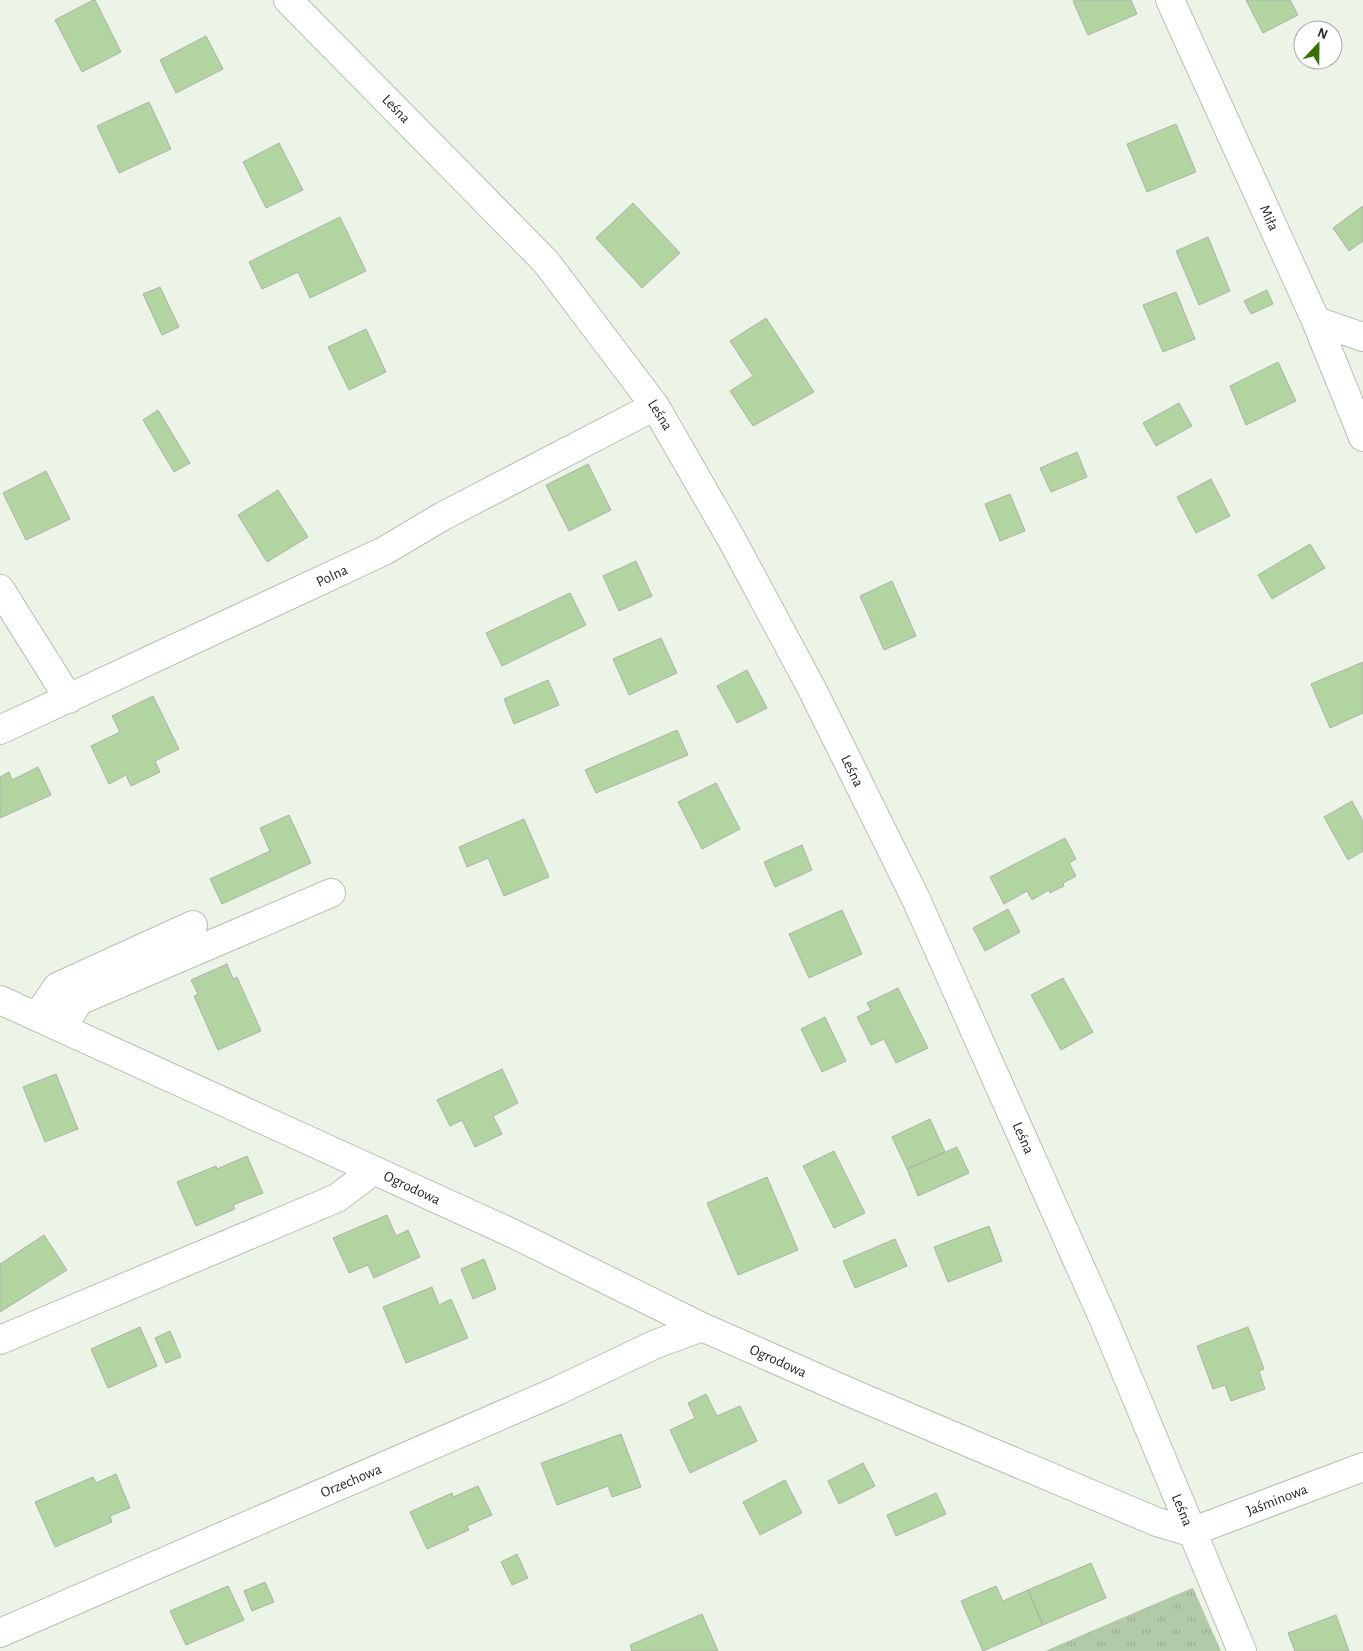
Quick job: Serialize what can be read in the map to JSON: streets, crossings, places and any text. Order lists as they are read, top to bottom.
{
  "streets": {
    "street": [
      "Leśna",
      "Miła",
      "Polna",
      "Ogrodowa",
      "Orzechowa",
      "Jaśminowa"
    ]
  },
  "crossings": [
    ["Leśna", "Polna"],
    ["Leśna", "Ogrodowa"],
    ["Leśna", "Jaśminowa"],
    ["Ogrodowa", "Orzechowa"],
    ["Ogrodowa", "Jaśminowa"]
  ],
  "north": "top"
}
